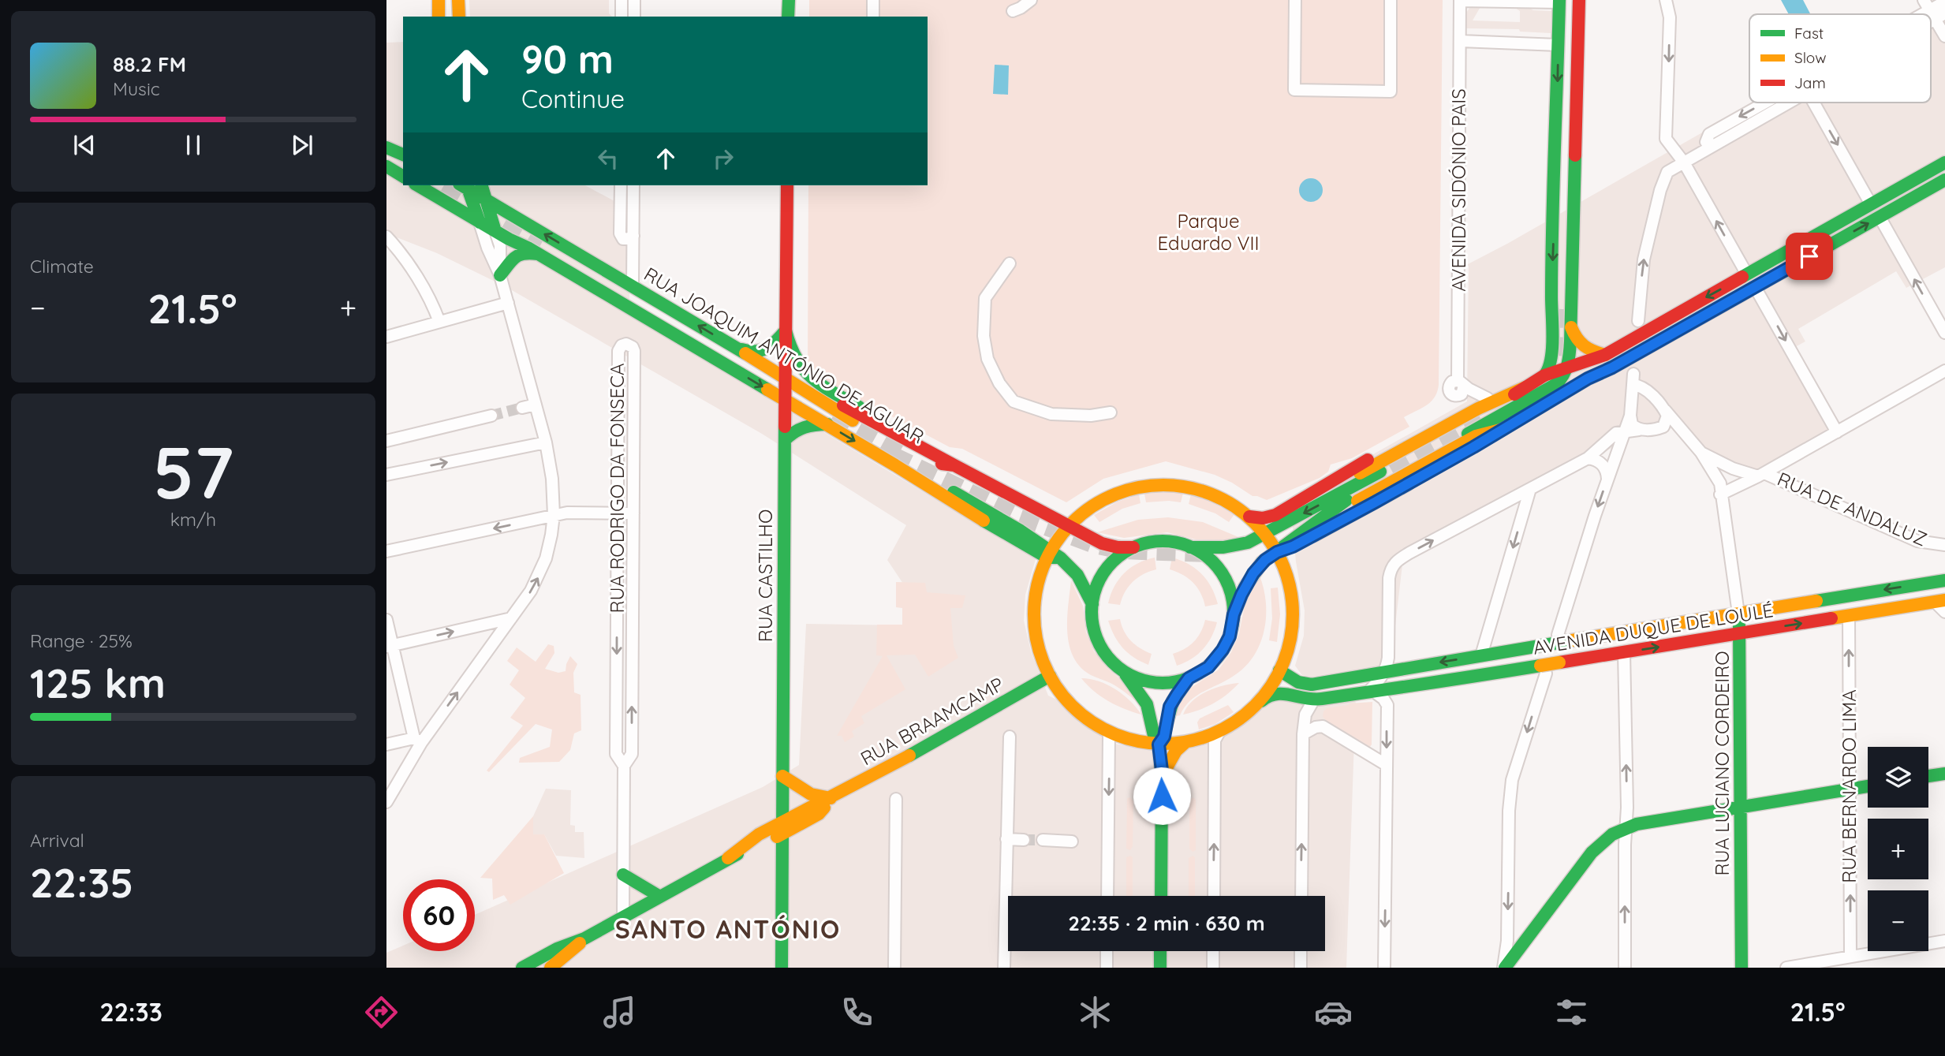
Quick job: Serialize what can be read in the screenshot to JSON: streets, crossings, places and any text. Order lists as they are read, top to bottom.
{
  "streets": {
    "main road": [
      "RUA JOAQUIM ANTÓNIO DE AGUIAR",
      "RUA CASTILHO",
      "AVENIDA DUQUE DE LOULÉ",
      "RUA BRAAMCAMP",
      "RUA LUCIANO CORDEIRO"
    ],
    "street": [
      "AVENIDA SIDÓNIO PAIS",
      "RUA RODRIGO DA FONSECA",
      "RUA DE ANDALUZ",
      "RUA BERNARDO LIMA"
    ]
  },
  "crossings": [
    ["RUA JOAQUIM ANTÓNIO DE AGUIAR", "RUA CASTILHO"],
    ["RUA RODRIGO DA FONSECA", "RUA BRAAMCAMP"],
    ["RUA CASTILHO", "RUA BRAAMCAMP"],
    ["AVENIDA DUQUE DE LOULÉ", "RUA LUCIANO CORDEIRO"],
    ["AVENIDA DUQUE DE LOULÉ", "RUA BERNARDO LIMA"]
  ],
  "one_way": ["RUA BERNARDO LIMA"],
  "districts": ["SANTO ANTÓNIO"],
  "parks": ["Parque Eduardo VII"],
  "legend": ["Fast", "Slow", "Jam"],
  "page": {
    "turn": ["90 m", "Continue"],
    "song": ["88.2 FM", "Music"],
    "tile": [
      "Climate",
      ["57", "km/h"],
      ["Range · 25%", "125 km"],
      ["Arrival", "22:35"]
    ],
    "heat": ["−", "21.5°", "+"],
    "map_buttons": ["+", "−"],
    "limit": "60",
    "trip": "22:35 · 2 min · 630 m",
    "tabs": ["22:33", "21.5°"]
  }
}
